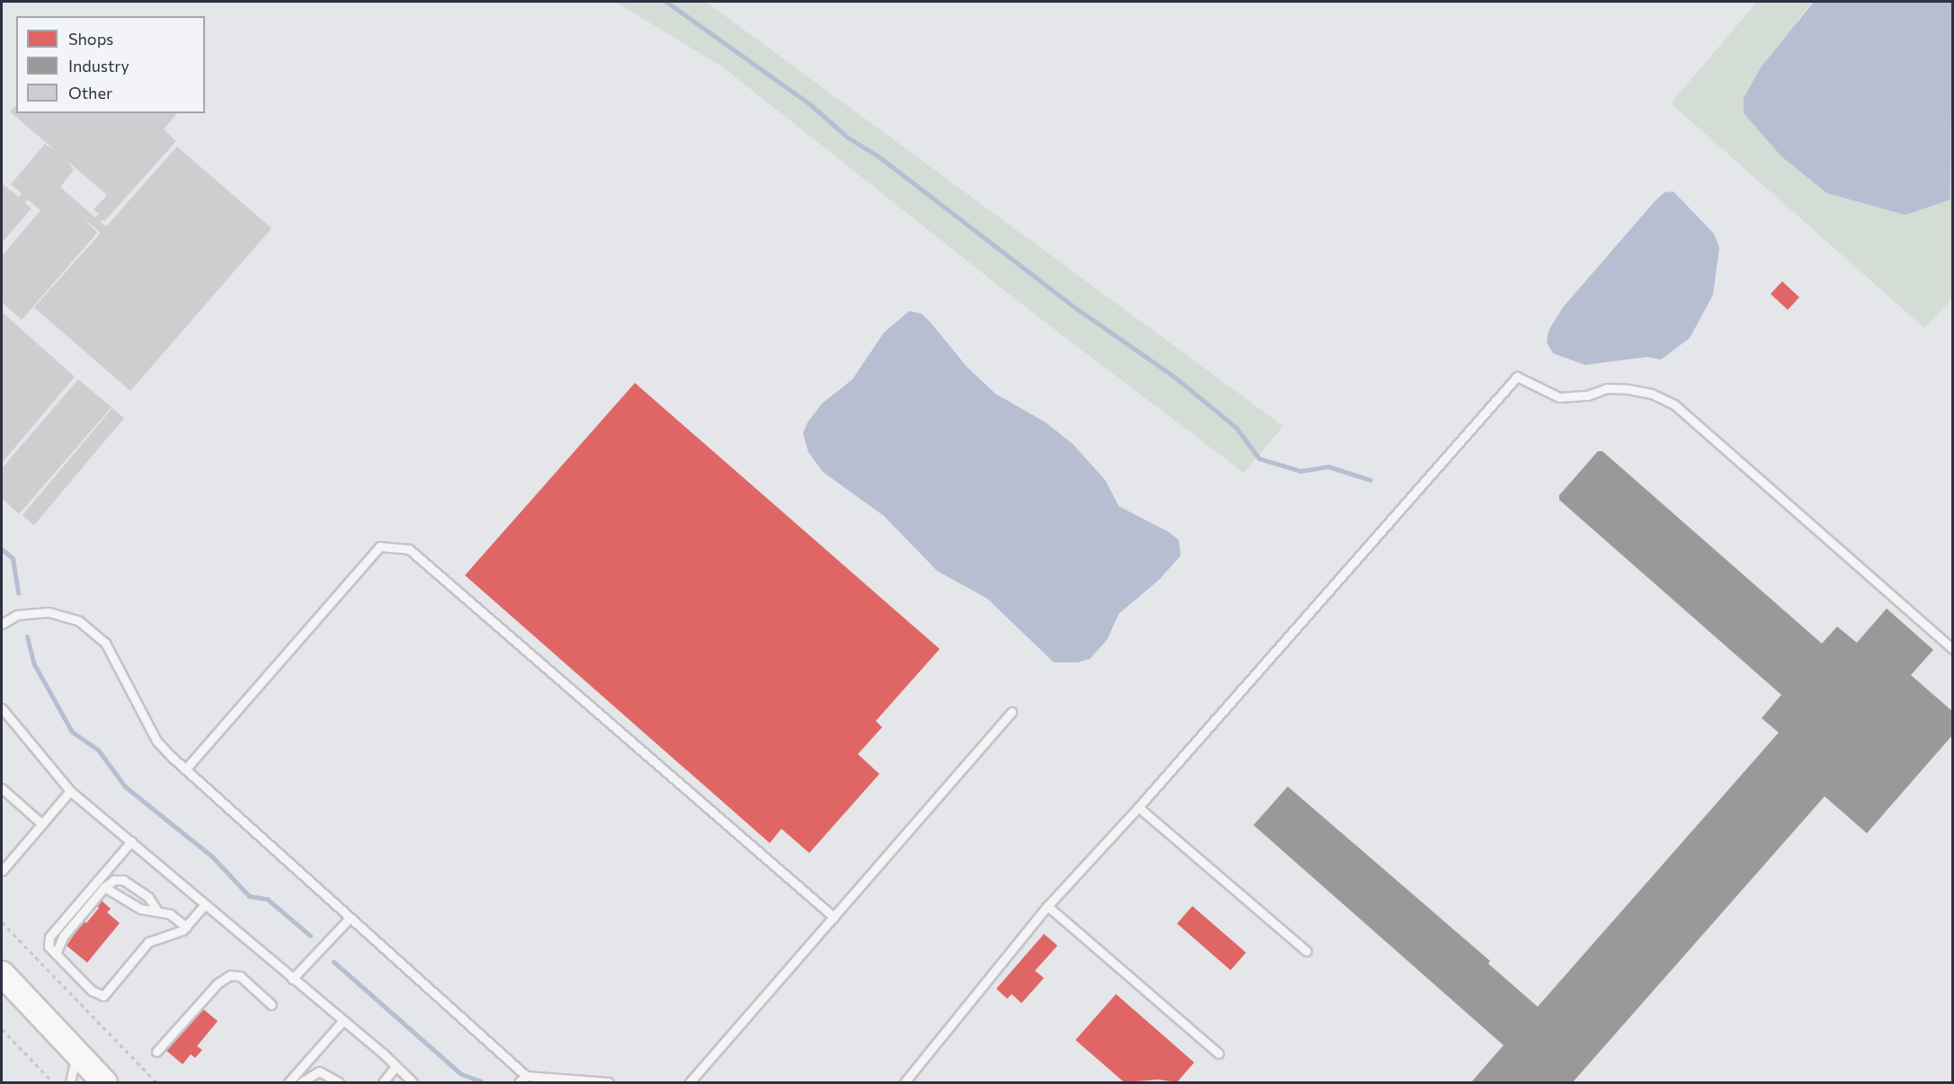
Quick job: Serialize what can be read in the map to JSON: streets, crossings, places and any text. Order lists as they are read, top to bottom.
{
  "legend": ["Shops", "Industry", "Other"]
}
